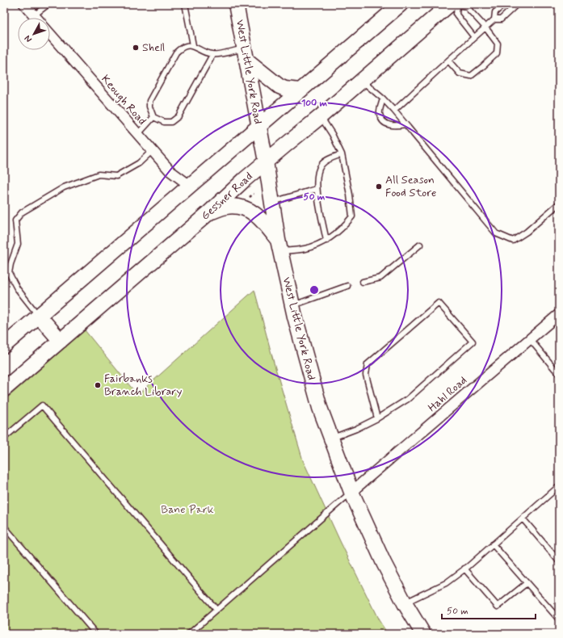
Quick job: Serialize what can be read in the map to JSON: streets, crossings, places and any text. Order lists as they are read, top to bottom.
{
  "streets": {
    "main road": ["West Little York Road", "Gessner Road"],
    "street": ["Keough Road", "Hahl Road"]
  },
  "crossings": [
    ["West Little York Road", "Gessner Road"],
    ["West Little York Road", "Hahl Road"]
  ],
  "parks": ["Bane Park"],
  "places": ["Shell", "All Season Food Store", "Fairbanks Branch Library"],
  "scale_bar": "50 m",
  "north": "bottom left",
  "rings": ["100 m", "50 m"]
}
